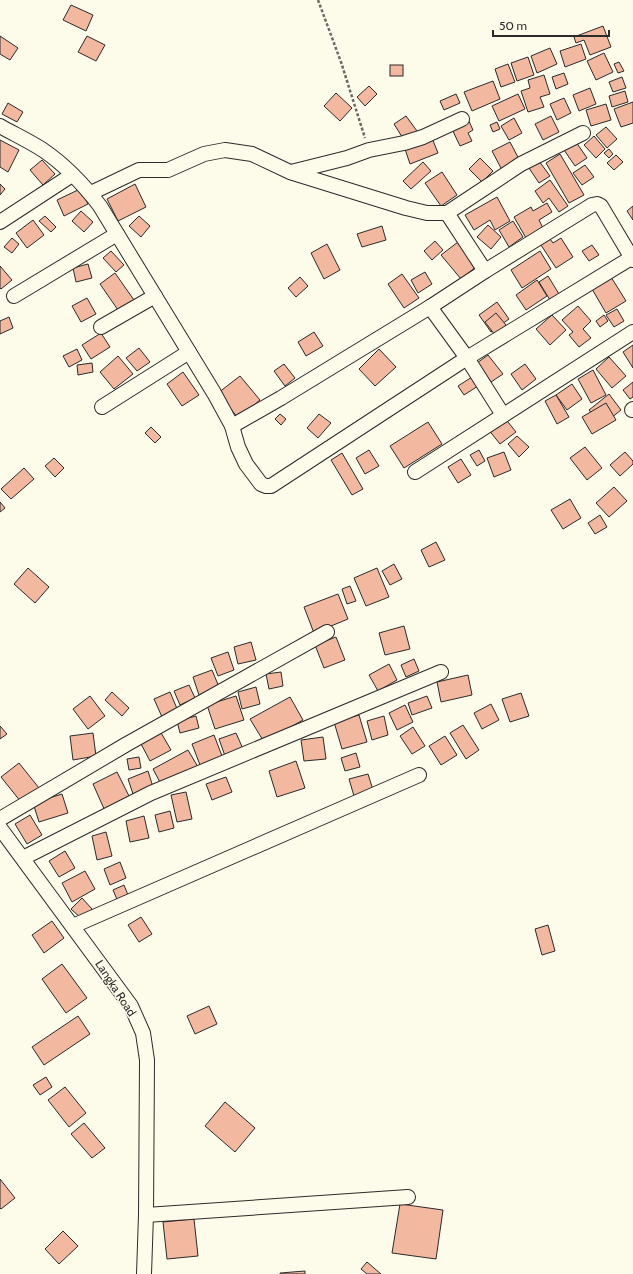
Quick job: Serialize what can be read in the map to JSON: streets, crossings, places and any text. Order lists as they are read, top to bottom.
{
  "streets": {
    "street": ["Langka Road"]
  },
  "scale_bar": "50 m"
}
